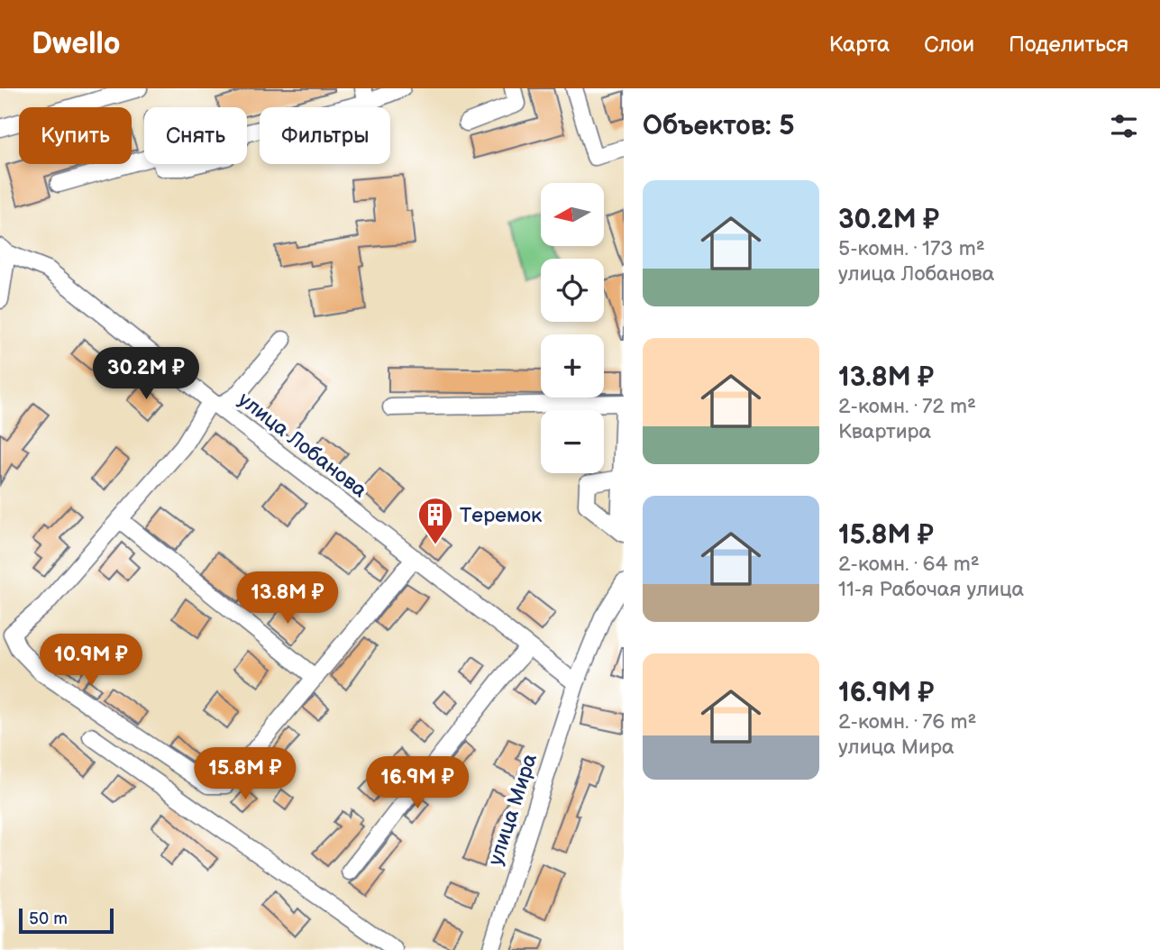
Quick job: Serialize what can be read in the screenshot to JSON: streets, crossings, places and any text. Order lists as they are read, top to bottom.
{
  "streets": {
    "street": ["улица Лобанова", "улица Мира"]
  },
  "crossings": [
    ["улица Лобанова", "улица Мира"]
  ],
  "places": {
    "building": ["Теремок"]
  },
  "scale_bar": "50 m",
  "north": "left",
  "page": {
    "header": "Dwello",
    "nav": ["Карта", "Слои", "Поделиться"],
    "heading": "Объектов: 5",
    "chip": ["Купить", "Снять", "Фильтры"],
    "list": [
      {
        "name": "30.2M ₽",
        "note": "5-комн. · 173 m² · улица Лобанова"
      },
      {
        "name": "13.8M ₽",
        "note": "2-комн. · 72 m² · Квартира"
      },
      {
        "name": "15.8M ₽",
        "note": "2-комн. · 64 m² · 11-я Рабочая улица"
      },
      {
        "name": "16.9M ₽",
        "note": "2-комн. · 76 m² · улица Мира"
      }
    ],
    "map_buttons": ["+", "−"],
    "price": [
      "30.2M ₽",
      "13.8M ₽",
      "10.9M ₽",
      "15.8M ₽",
      "16.9M ₽"
    ],
    "scale": "50 m"
  }
}
